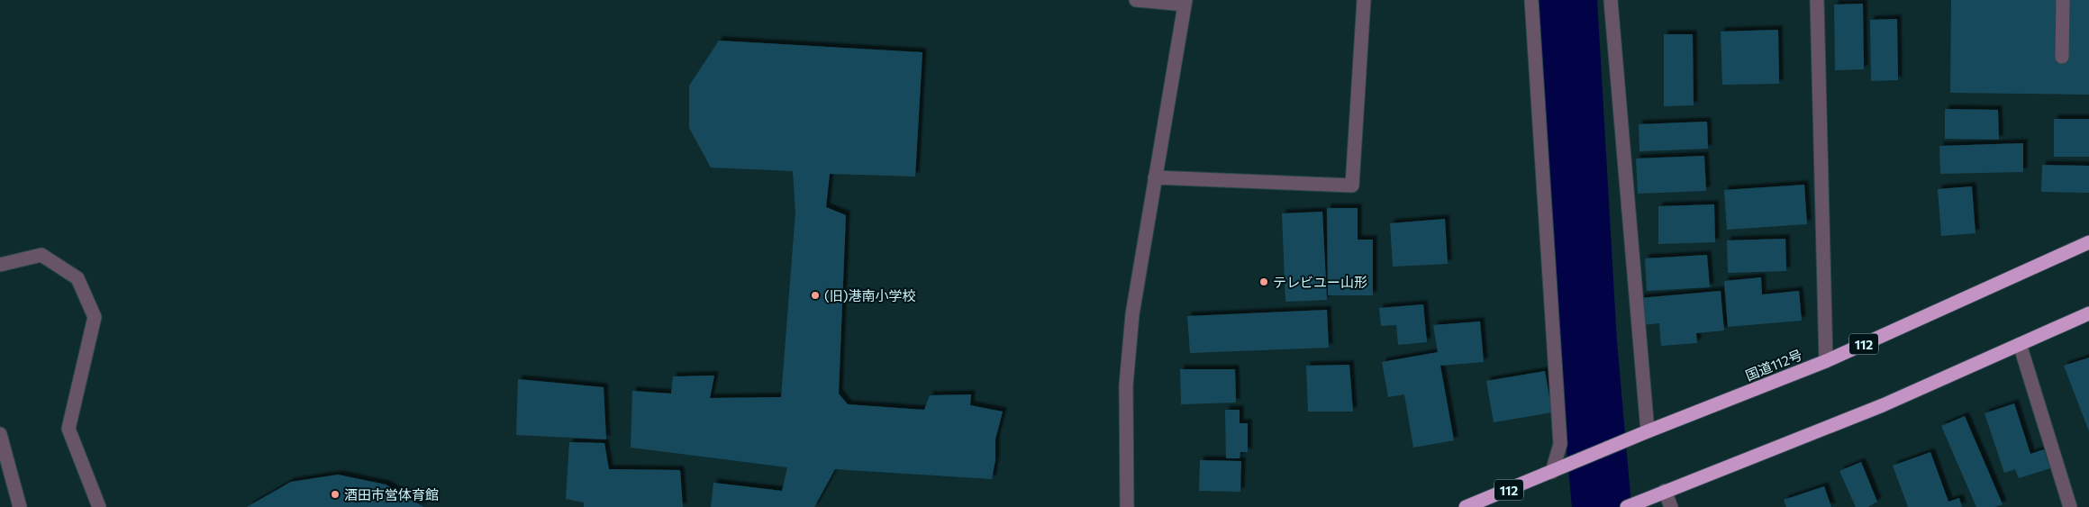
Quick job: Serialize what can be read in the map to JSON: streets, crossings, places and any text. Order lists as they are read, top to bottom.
{
  "streets": {
    "highway": ["112", "国道112号"]
  },
  "places": ["テレビユー山形", "(旧)港南小学校", "酒田市営体育館"]
}
